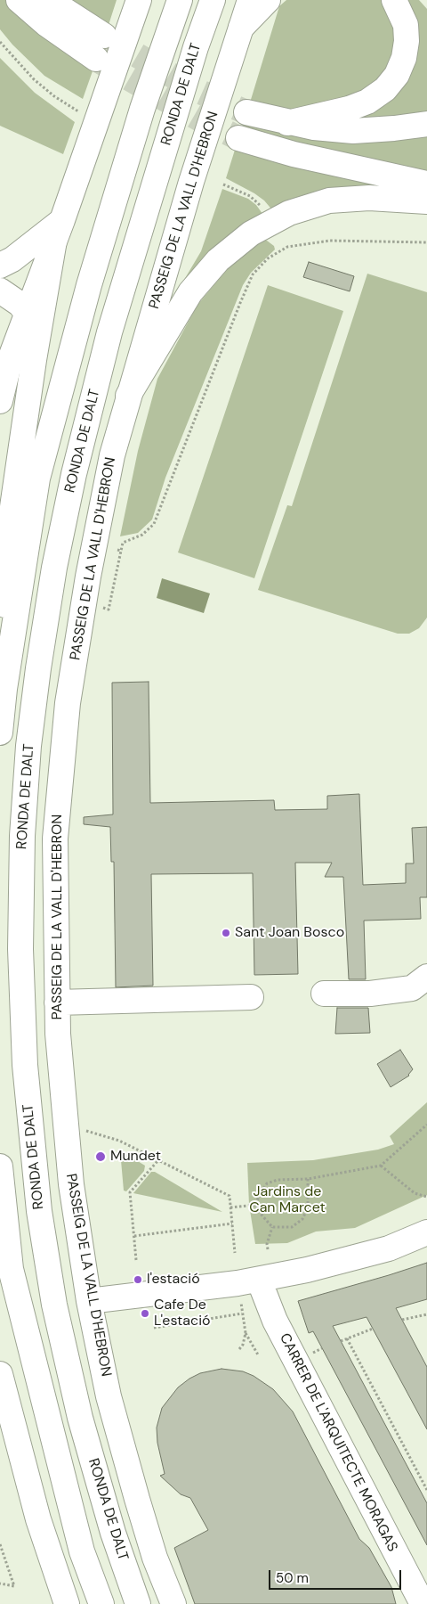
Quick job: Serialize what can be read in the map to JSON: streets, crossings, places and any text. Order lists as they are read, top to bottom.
{
  "streets": {
    "main road": ["RONDA DE DALT", "PASSEIG DE LA VALL D'HEBRON", "CARRER DE L'ARQUITECTE MORAGAS"]
  },
  "parks": ["Jardins de Can Marcet"],
  "places": [
    "Sant Joan Bosco",
    "Mundet",
    "l'estació",
    "Cafe De L'estació"
  ],
  "scale_bar": "50 m"
}
